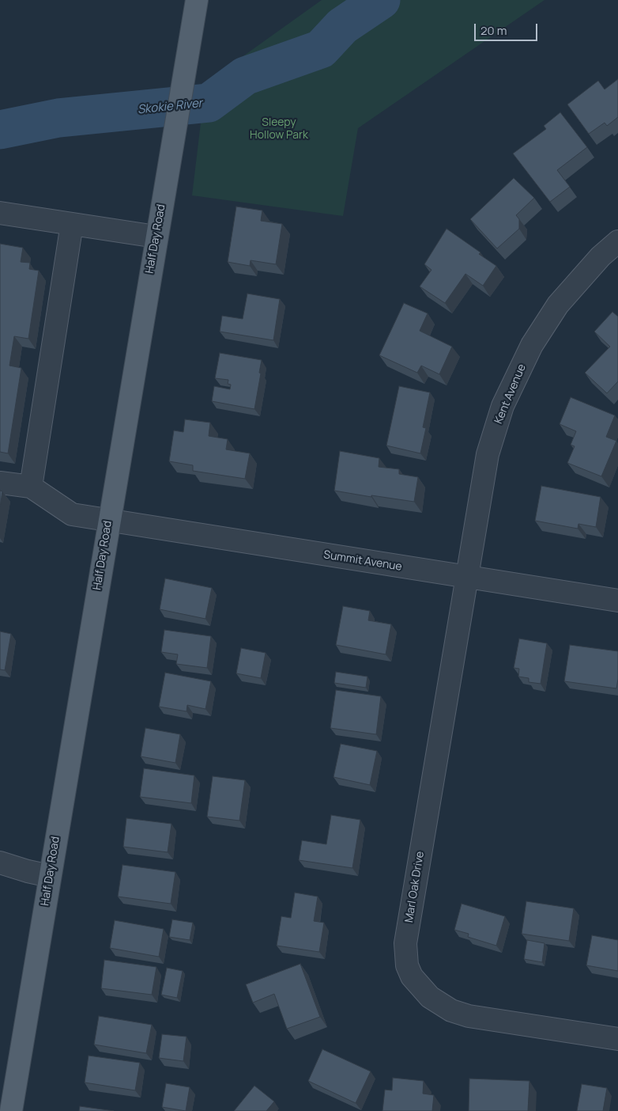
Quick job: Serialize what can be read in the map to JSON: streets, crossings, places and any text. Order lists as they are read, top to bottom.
{
  "streets": {
    "main road": ["Half Day Road"],
    "street": ["Kent Avenue", "Summit Avenue", "Marl Oak Drive"]
  },
  "crossings": [
    ["Half Day Road", "Summit Avenue"],
    ["Kent Avenue", "Summit Avenue"],
    ["Kent Avenue", "Marl Oak Drive"],
    ["Summit Avenue", "Marl Oak Drive"]
  ],
  "water": ["Skokie River"],
  "parks": ["Sleepy Hollow Park"],
  "scale_bar": "20 m"
}
